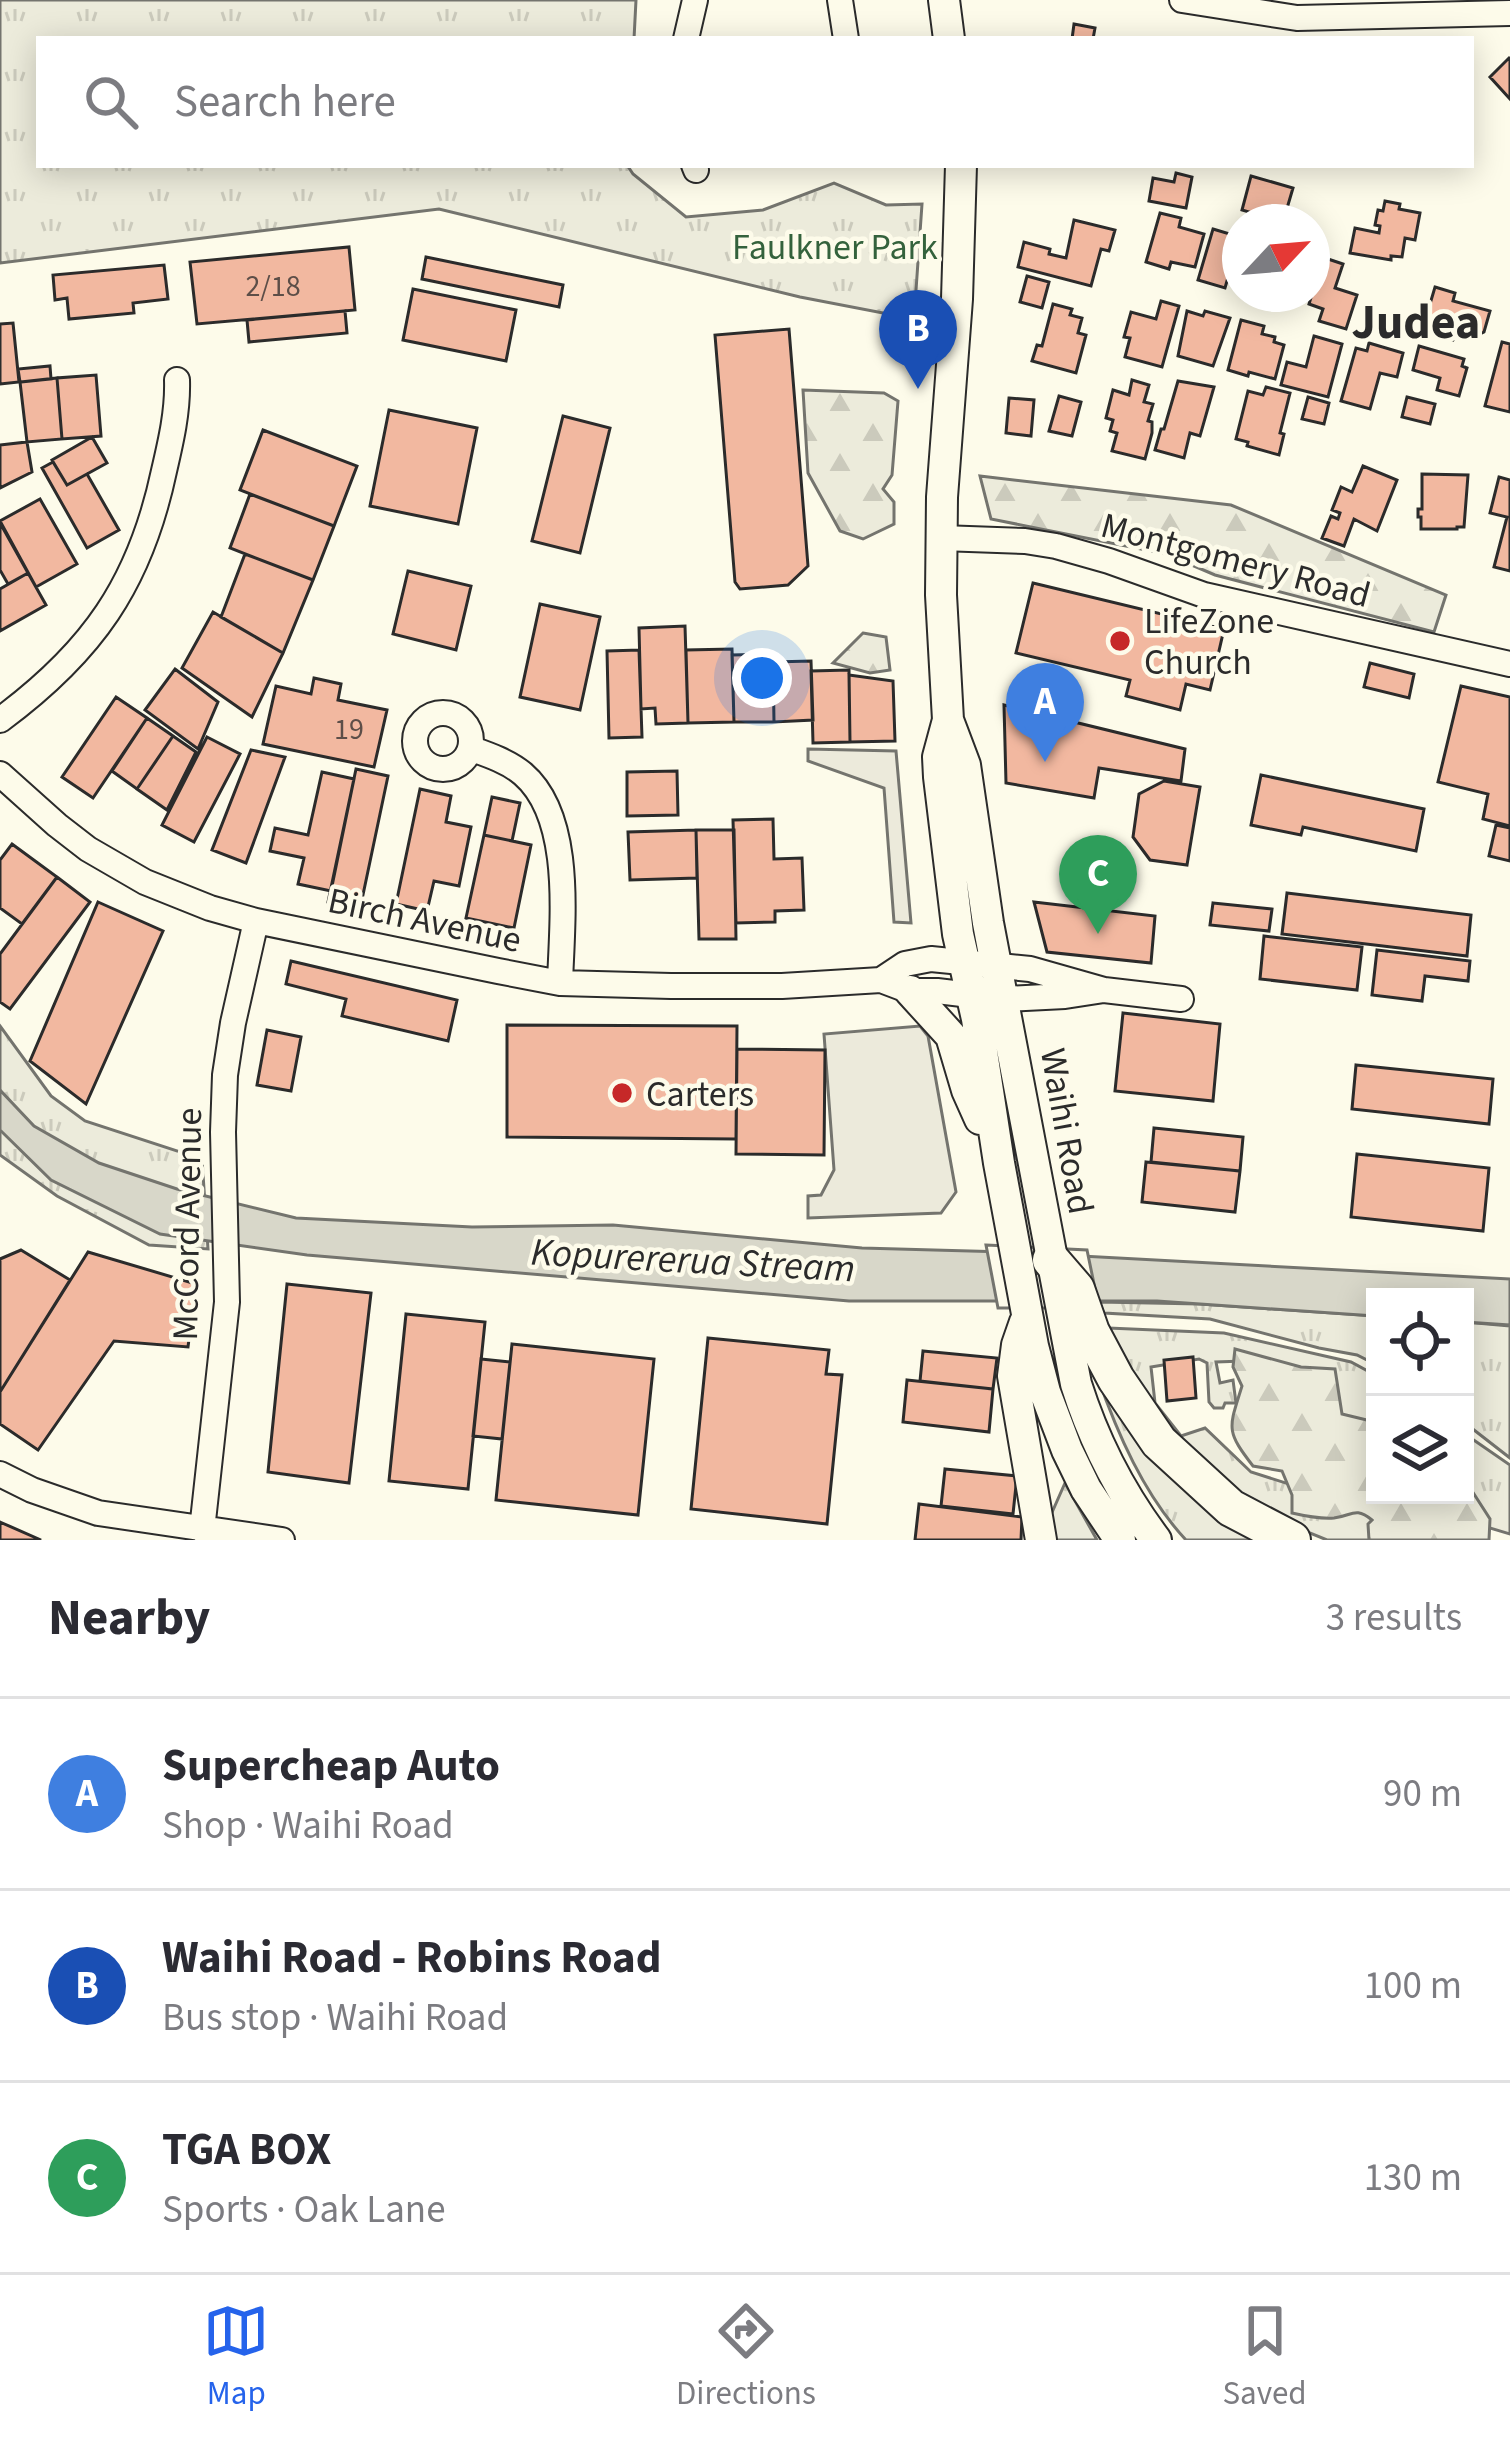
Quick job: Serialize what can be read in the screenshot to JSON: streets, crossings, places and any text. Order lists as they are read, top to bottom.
{
  "streets": {
    "main road": ["Waihi Road"],
    "street": ["Montgomery Road", "Birch Avenue", "McCord Avenue"]
  },
  "crossings": [
    ["Montgomery Road", "Waihi Road"],
    ["Birch Avenue", "Waihi Road"],
    ["Birch Avenue", "McCord Avenue"]
  ],
  "districts": ["Judea"],
  "water": ["Kopurererua Stream"],
  "parks": ["Faulkner Park"],
  "places": ["LifeZone Church", "Carters"],
  "house_numbers": ["2/18", "19"],
  "north": "top right",
  "page": {
    "search": "Search here",
    "pins": ["B", "A", "C"],
    "heading": ["Nearby", "3 results"],
    "list": [
      {
        "mark": "A",
        "name": "Supercheap Auto",
        "note": "Shop · Waihi Road",
        "value": "90 m"
      },
      {
        "mark": "B",
        "name": "Waihi Road - Robins Road",
        "note": "Bus stop · Waihi Road",
        "value": "100 m"
      },
      {
        "mark": "C",
        "name": "TGA BOX",
        "note": "Sports · Oak Lane",
        "value": "130 m"
      }
    ],
    "nav": ["Map", "Directions", "Saved"]
  }
}
